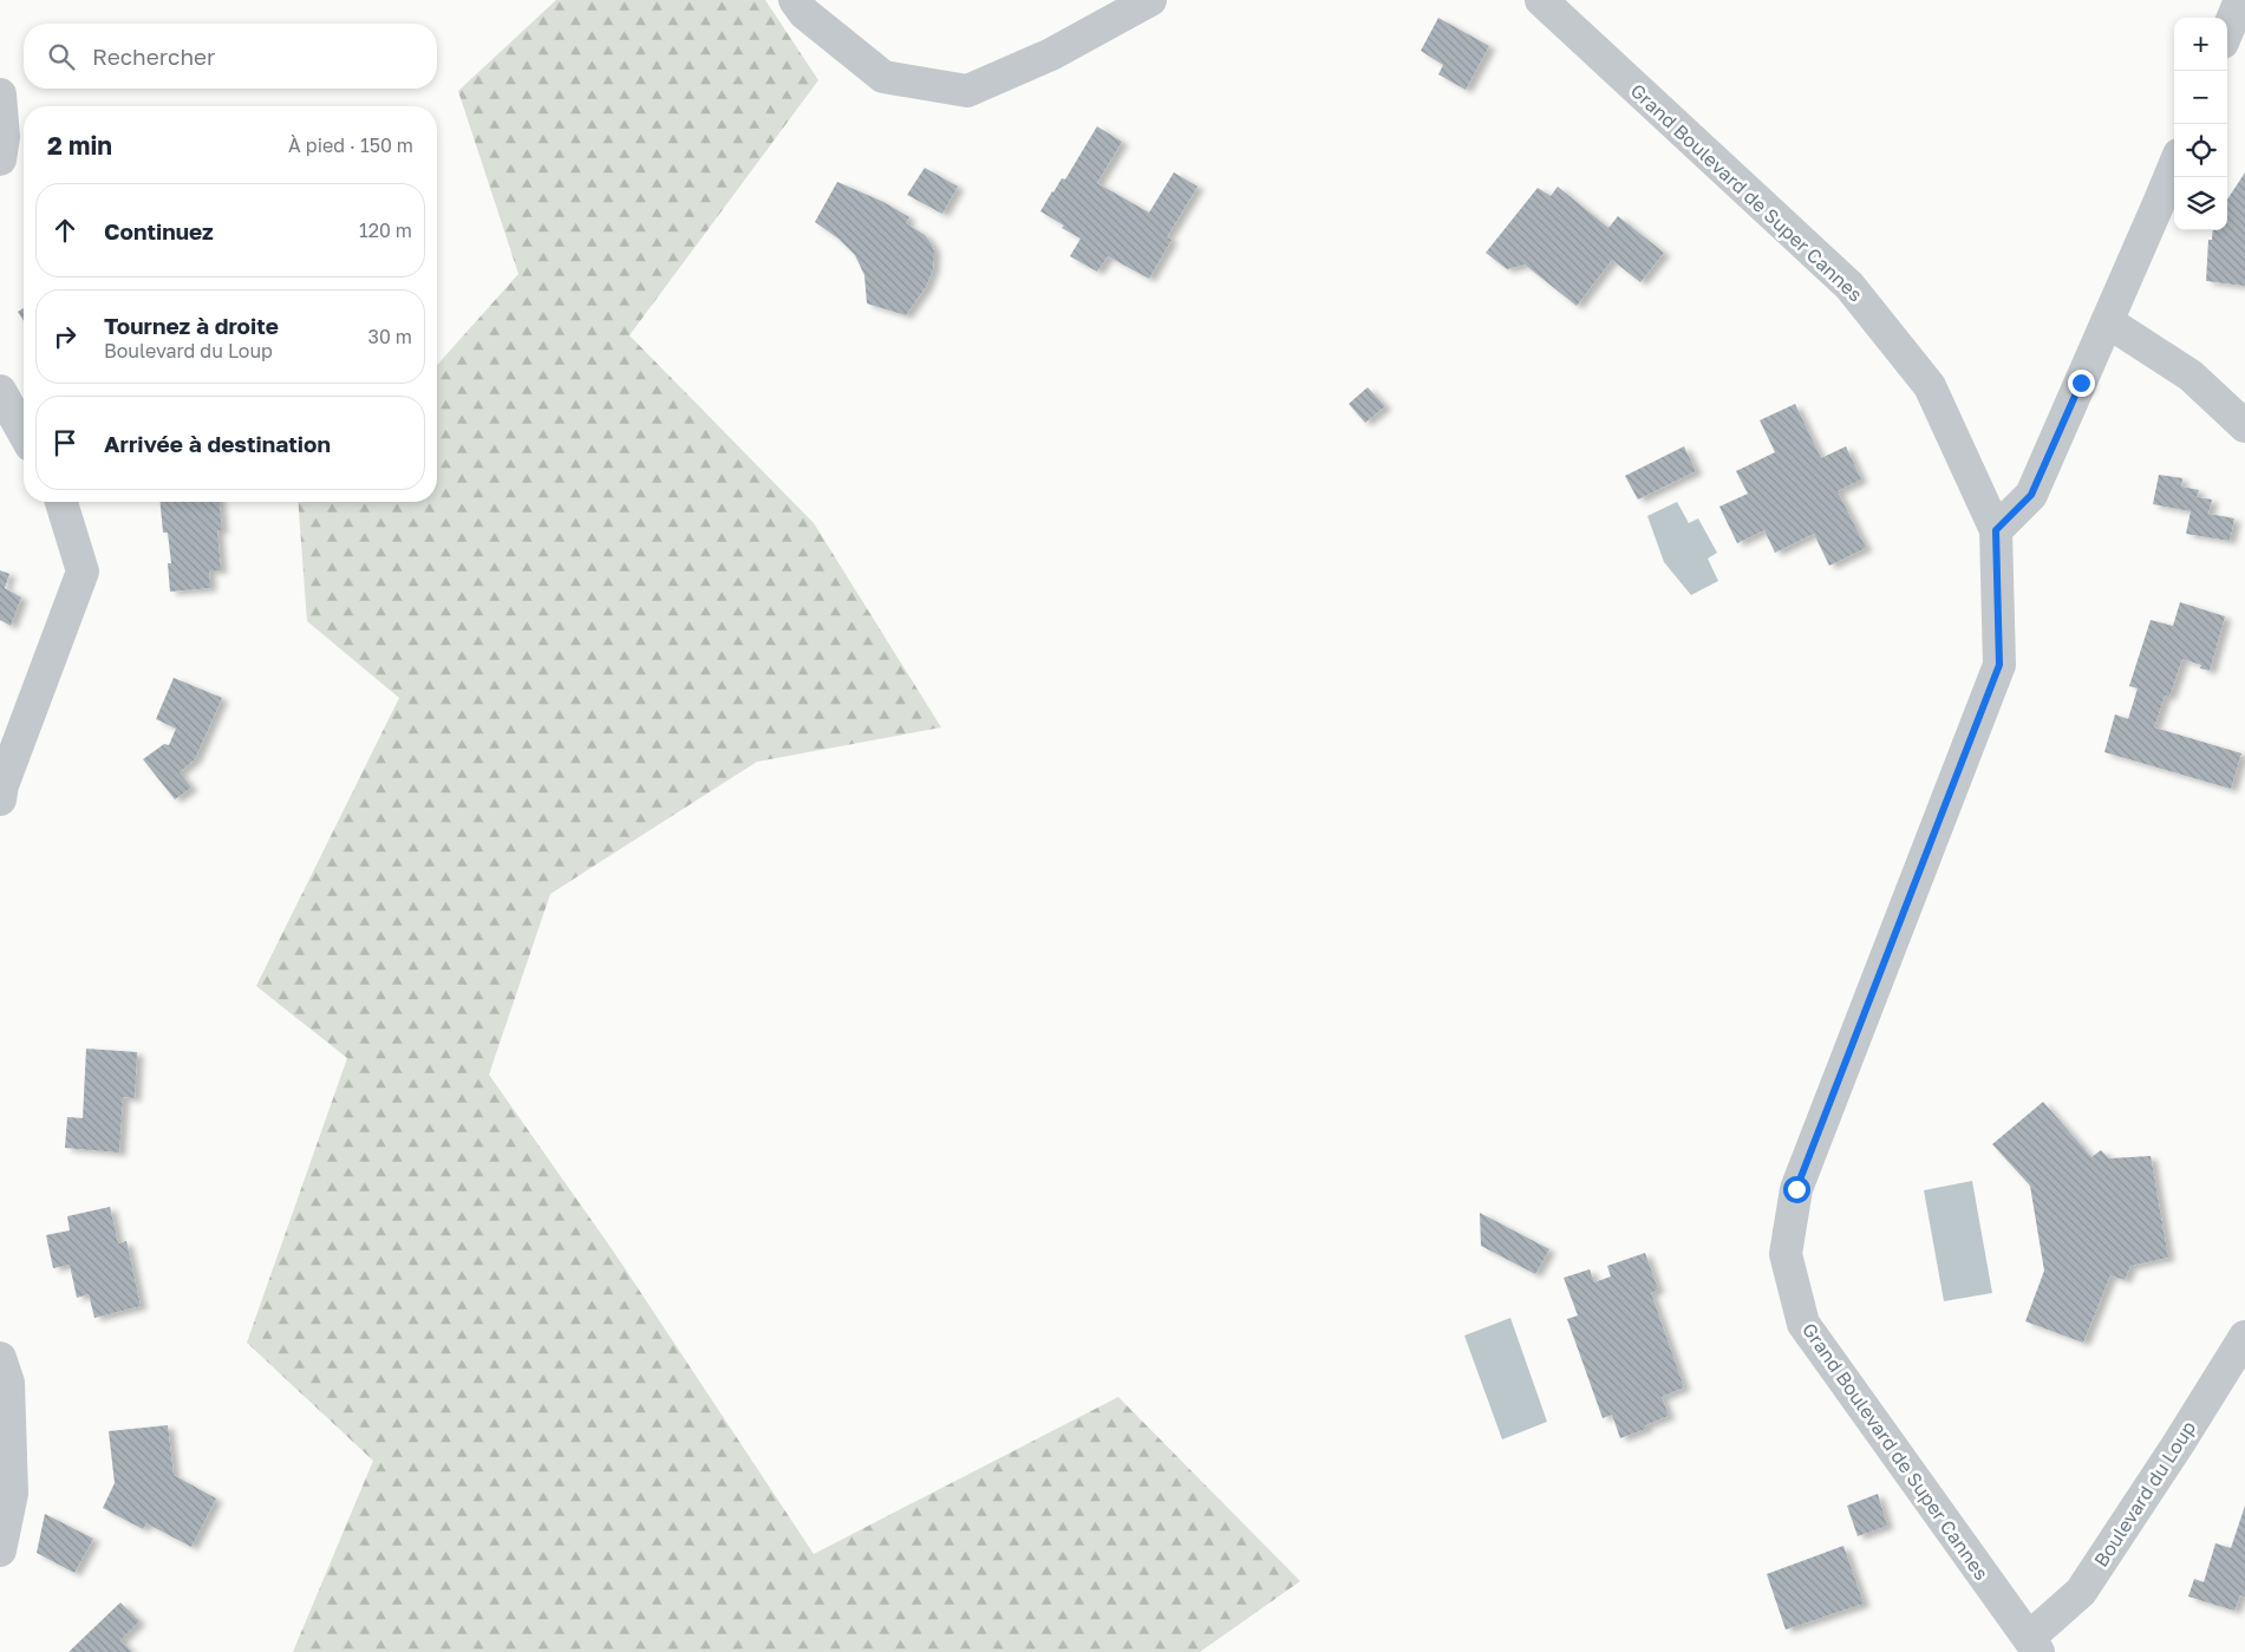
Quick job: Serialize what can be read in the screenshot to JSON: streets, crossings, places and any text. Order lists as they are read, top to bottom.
{
  "streets": {
    "street": ["Grand Boulevard de Super Cannes", "Boulevard du Loup"]
  },
  "crossings": [
    ["Grand Boulevard de Super Cannes", "Boulevard du Loup"]
  ],
  "page": {
    "map_buttons": ["+", "−"],
    "search": "Rechercher",
    "heading": ["2 min", "À pied · 150 m"],
    "list": [
      ["Continuez", "120 m"],
      ["Tournez à droite", "Boulevard du Loup", "30 m"],
      "Arrivée à destination"
    ]
  }
}
